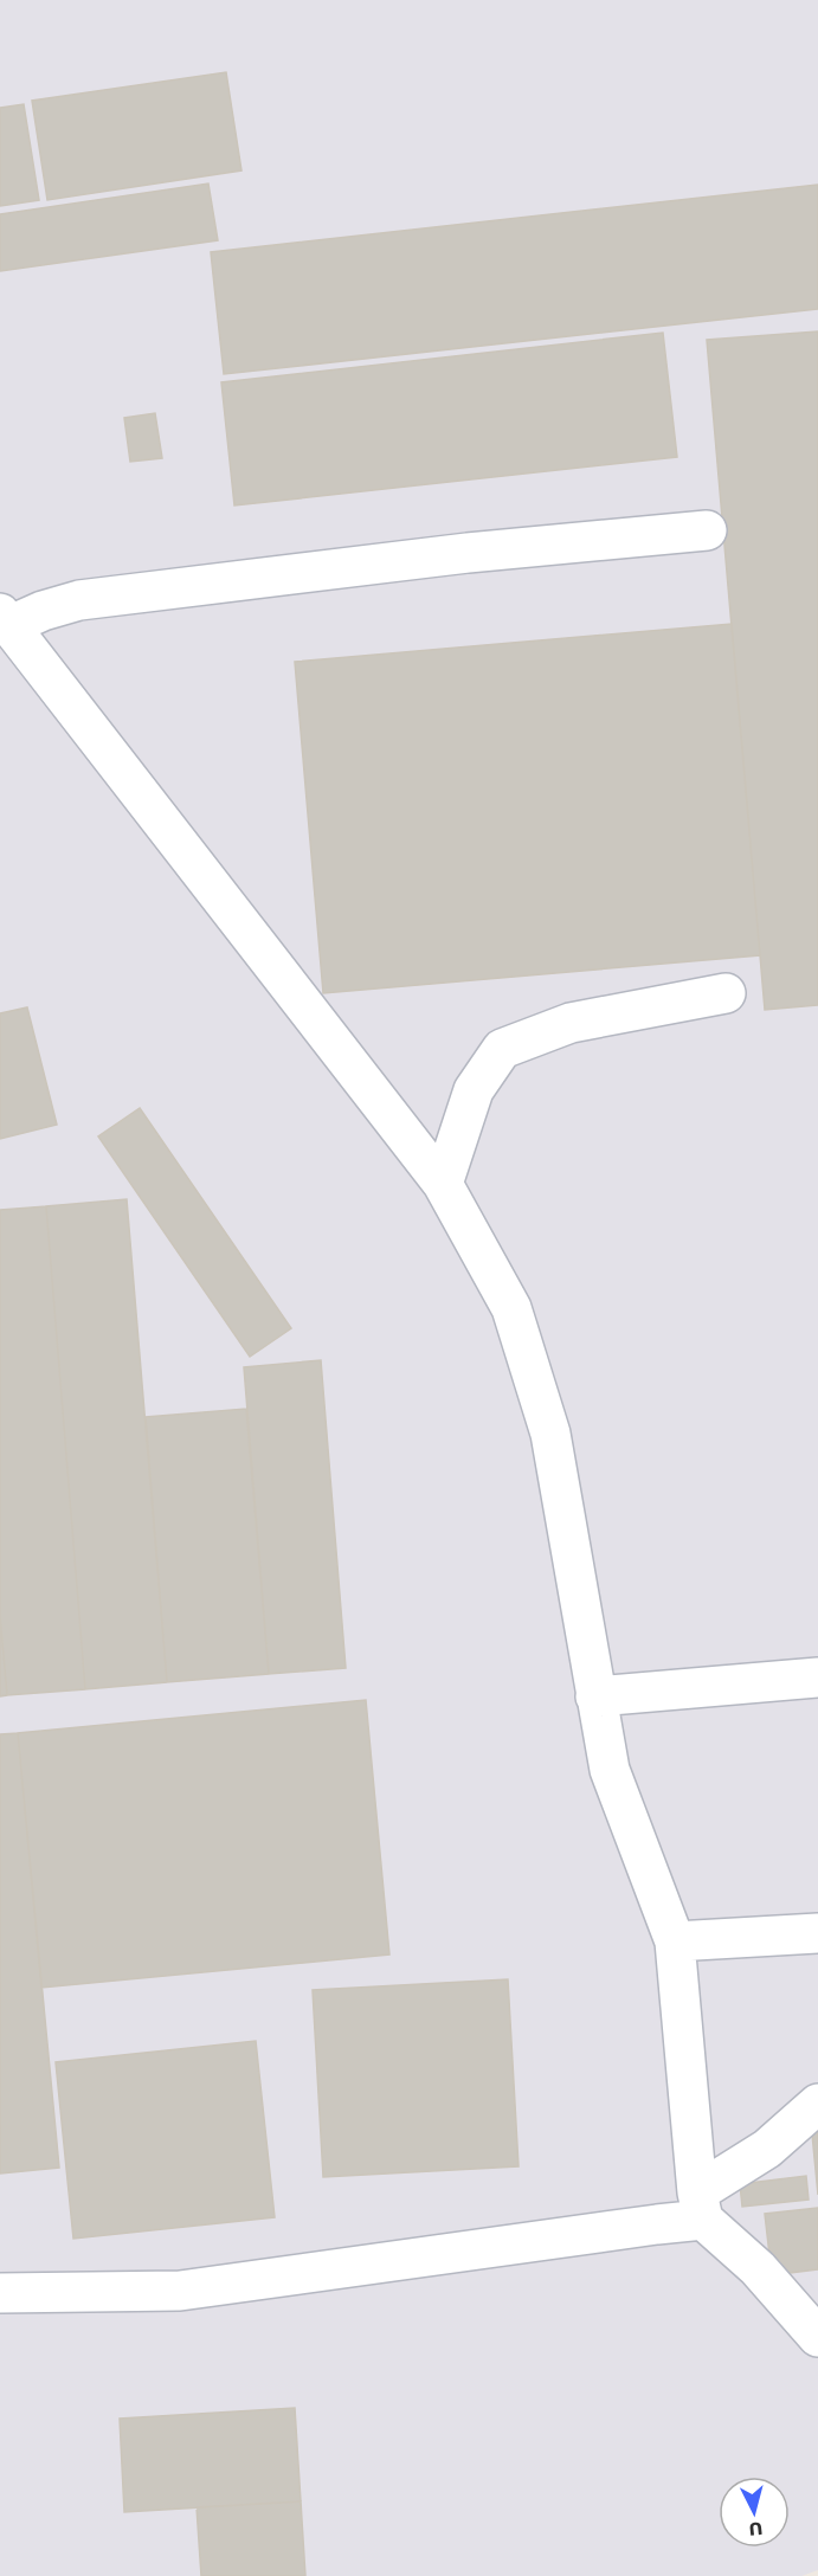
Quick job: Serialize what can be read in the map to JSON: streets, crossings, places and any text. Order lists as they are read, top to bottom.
{
  "north": "bottom"
}
